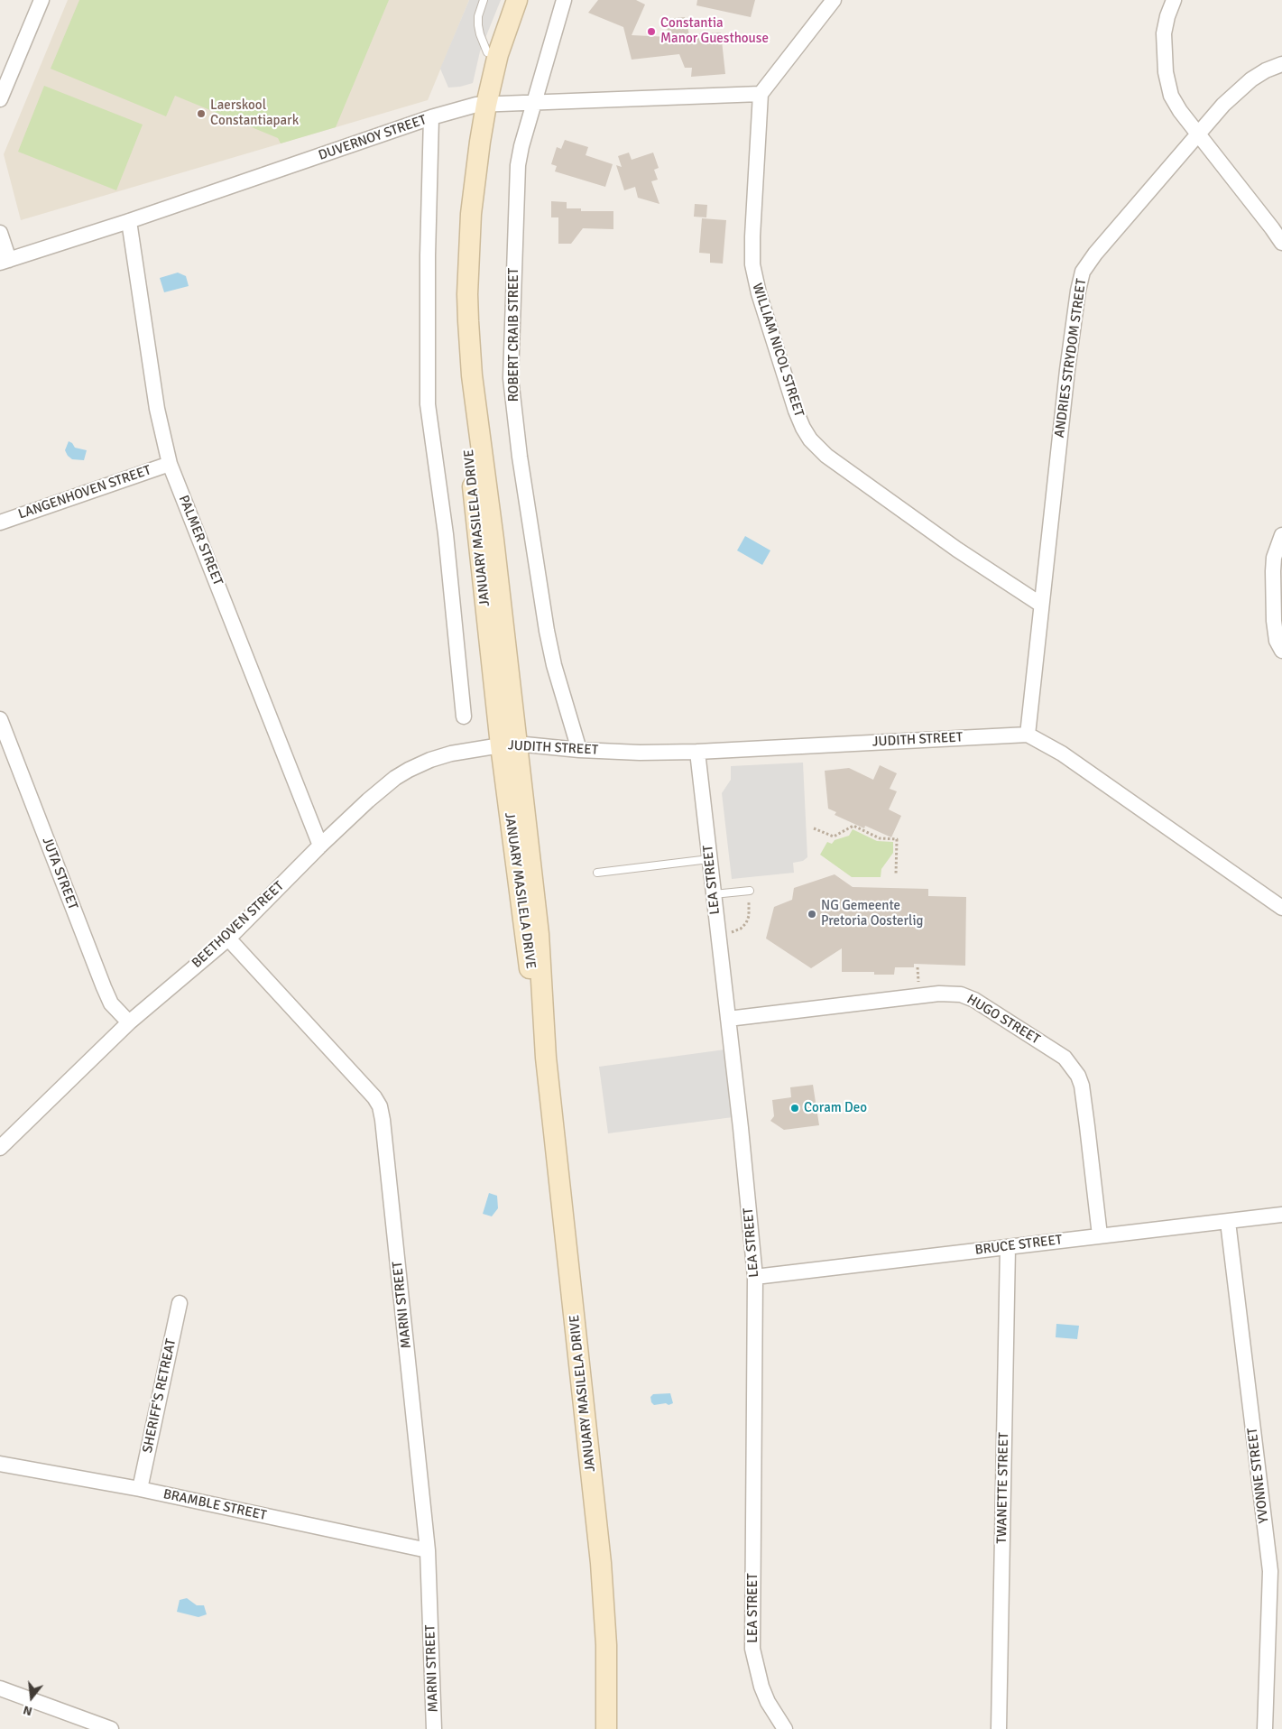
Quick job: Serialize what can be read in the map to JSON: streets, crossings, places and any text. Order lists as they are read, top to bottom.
{
  "streets": {
    "main road": ["JANUARY MASILELA DRIVE"],
    "street": [
      "DUVERNOY STREET",
      "ROBERT CRAIB STREET",
      "WILLIAM NICOL STREET",
      "ANDRIES STRYDOM STREET",
      "LANGENHOVEN STREET",
      "PALMER STREET",
      "JUDITH STREET",
      "JUTA STREET",
      "LEA STREET",
      "BEETHOVEN STREET",
      "HUGO STREET",
      "BRUCE STREET",
      "MARNI STREET",
      "SHERIFF'S RETREAT",
      "YVONNE STREET",
      "TWANETTE STREET",
      "BRAMBLE STREET"
    ]
  },
  "crossings": [
    ["DUVERNOY STREET", "ROBERT CRAIB STREET"],
    ["DUVERNOY STREET", "WILLIAM NICOL STREET"],
    ["DUVERNOY STREET", "JANUARY MASILELA DRIVE"],
    ["DUVERNOY STREET", "PALMER STREET"],
    ["ROBERT CRAIB STREET", "JUDITH STREET"],
    ["WILLIAM NICOL STREET", "ANDRIES STRYDOM STREET"],
    ["ANDRIES STRYDOM STREET", "JUDITH STREET"],
    ["LANGENHOVEN STREET", "PALMER STREET"],
    ["JANUARY MASILELA DRIVE", "JUDITH STREET"],
    ["JANUARY MASILELA DRIVE", "BEETHOVEN STREET"],
    ["PALMER STREET", "BEETHOVEN STREET"],
    ["JUDITH STREET", "LEA STREET"],
    ["JUDITH STREET", "BEETHOVEN STREET"],
    ["JUTA STREET", "BEETHOVEN STREET"],
    ["LEA STREET", "HUGO STREET"],
    ["LEA STREET", "BRUCE STREET"],
    ["BEETHOVEN STREET", "MARNI STREET"],
    ["HUGO STREET", "BRUCE STREET"],
    ["BRUCE STREET", "YVONNE STREET"],
    ["BRUCE STREET", "TWANETTE STREET"],
    ["MARNI STREET", "BRAMBLE STREET"],
    ["SHERIFF'S RETREAT", "BRAMBLE STREET"]
  ],
  "places": [
    "Constantia Manor Guesthouse",
    "Laerskool Constantiapark",
    "NG Gemeente Pretoria Oosterlig",
    "Coram Deo"
  ],
  "north": "bottom"
}
